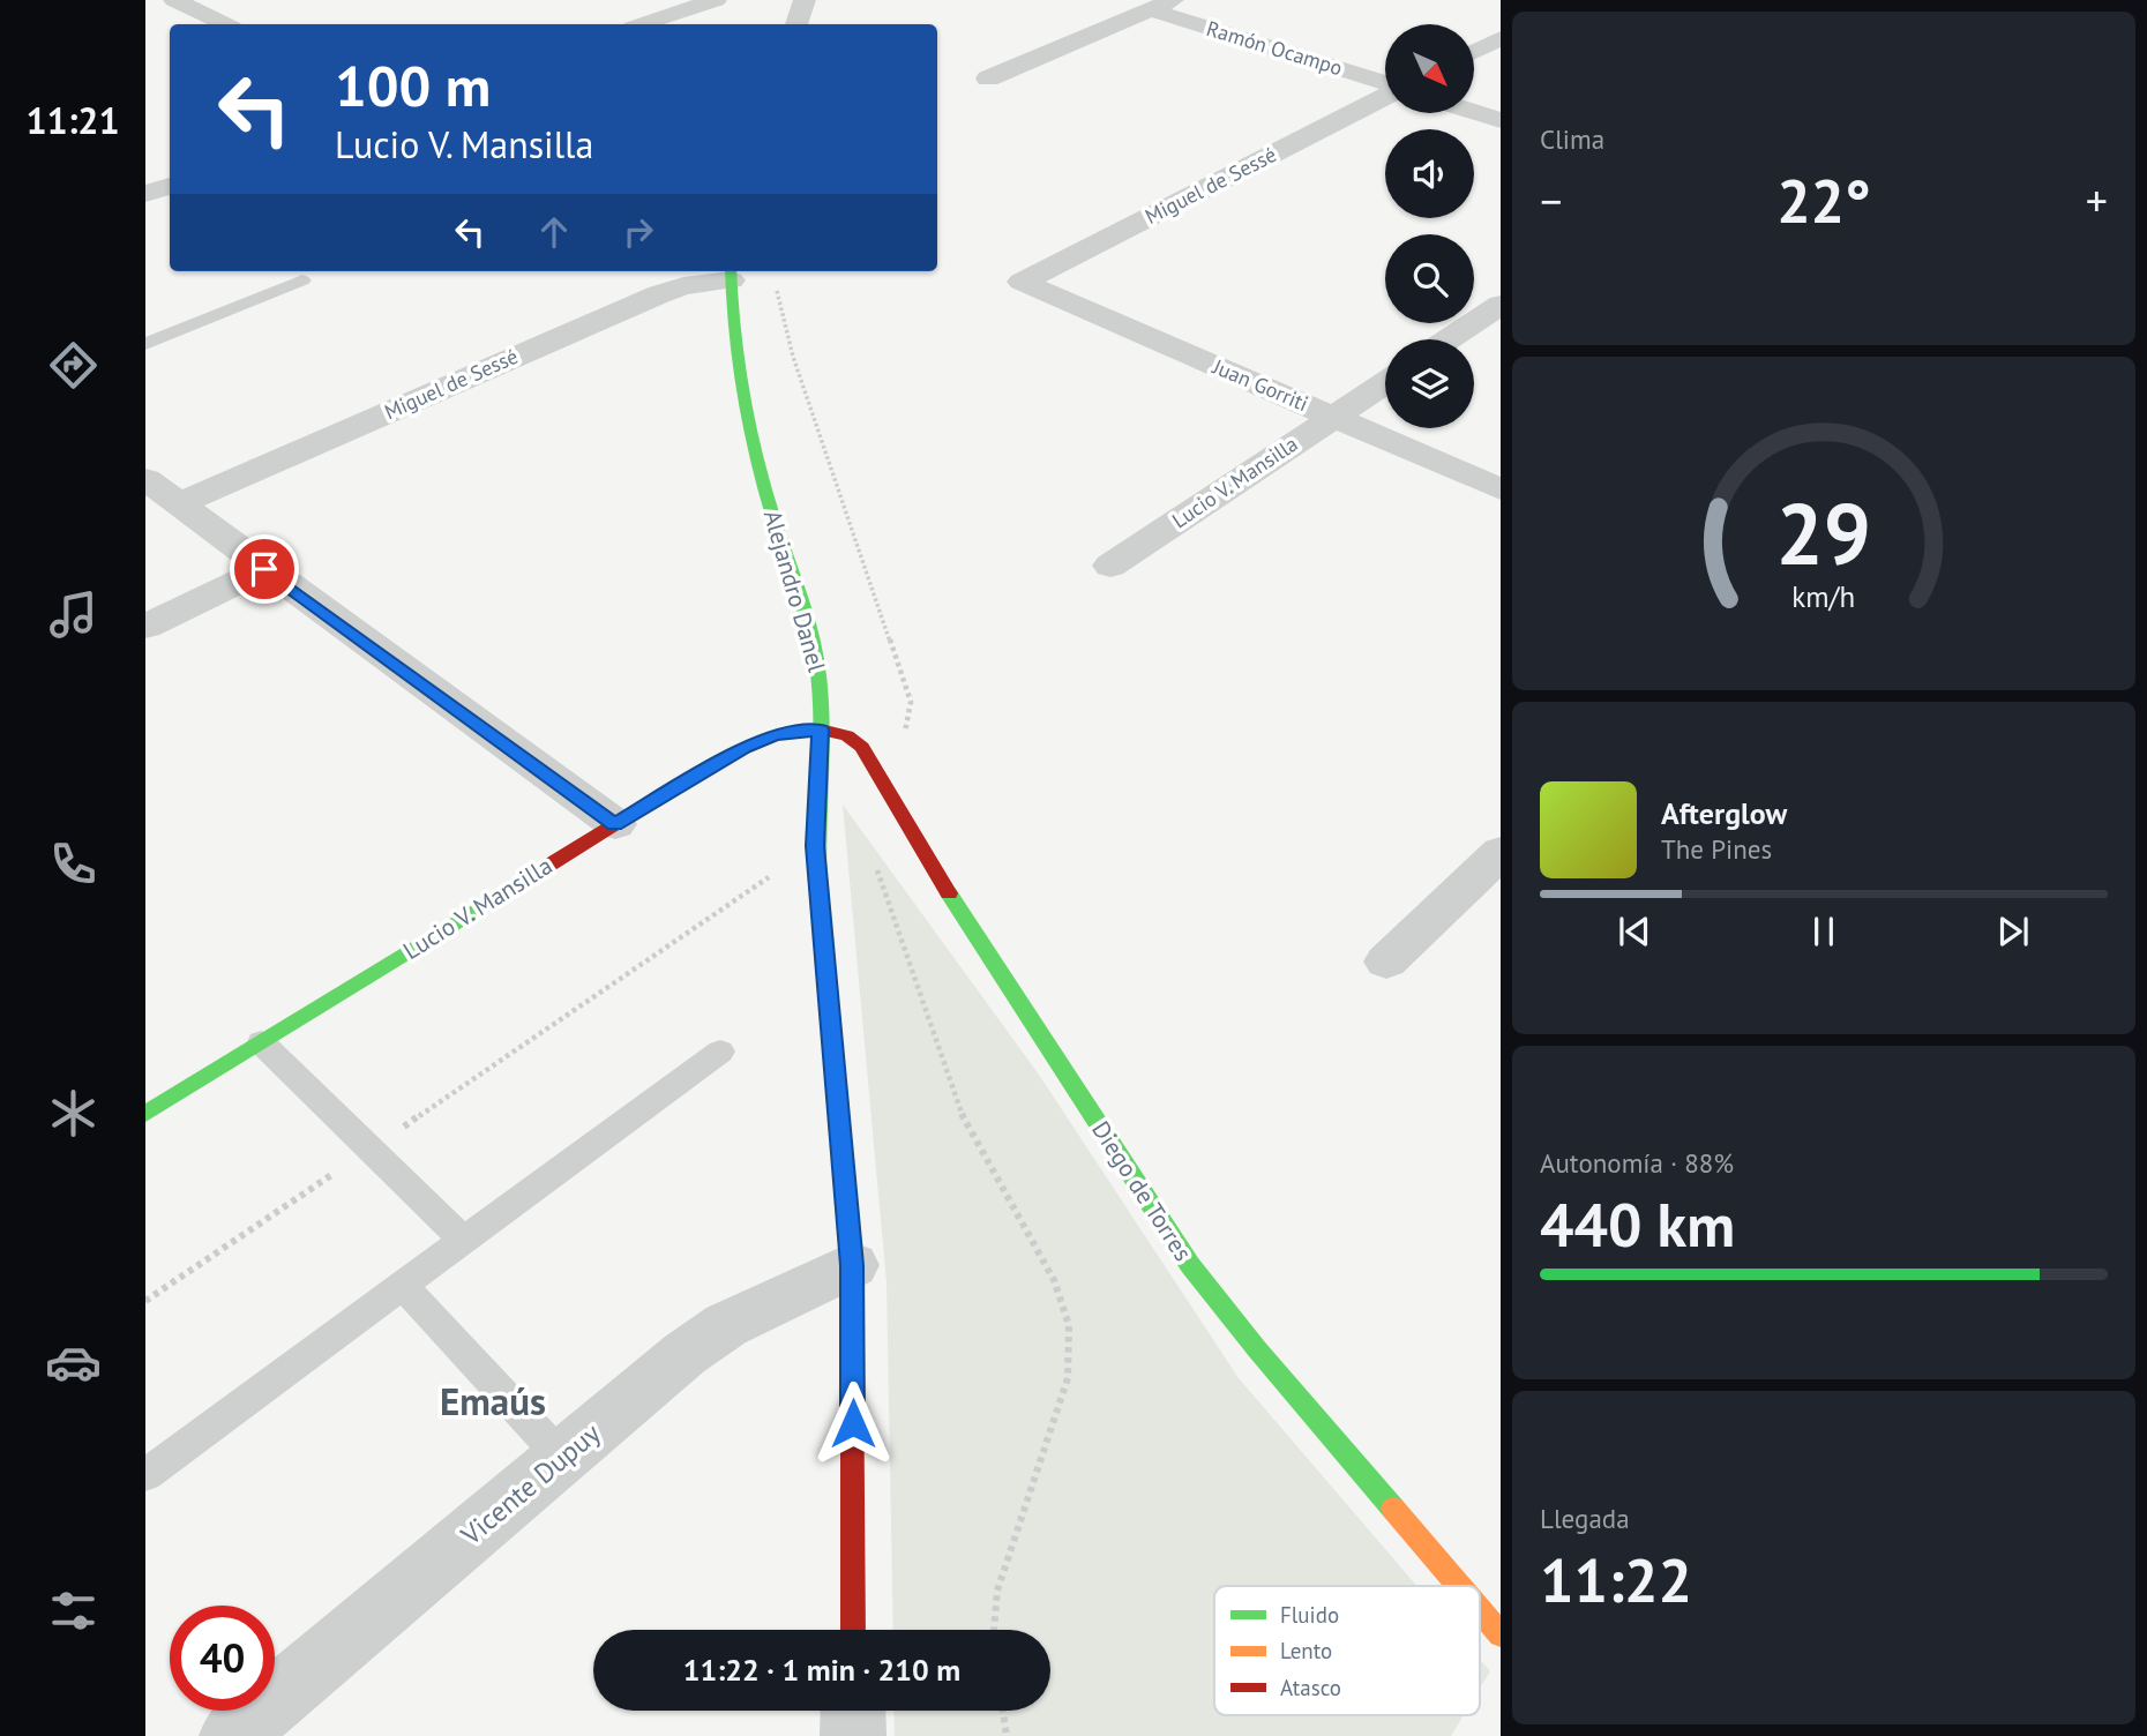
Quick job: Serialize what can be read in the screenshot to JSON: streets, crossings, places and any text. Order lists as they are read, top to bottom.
{
  "streets": {
    "street": [
      "Ramón Ocampo",
      "Miguel de Sessé",
      "Juan Gorriti",
      "Lucio V. Mansilla",
      "Alejandro Danel",
      "Diego de Torres",
      "Vicente Dupuy"
    ]
  },
  "crossings": [
    ["Miguel de Sessé", "Juan Gorriti"],
    ["Miguel de Sessé", "Alejandro Danel"],
    ["Juan Gorriti", "Lucio V. Mansilla"],
    ["Lucio V. Mansilla", "Alejandro Danel"],
    ["Lucio V. Mansilla", "Diego de Torres"],
    ["Alejandro Danel", "Diego de Torres"],
    ["Alejandro Danel", "Vicente Dupuy"]
  ],
  "districts": ["Emaús"],
  "legend": ["Fluido", "Lento", "Atasco"],
  "north": "bottom right",
  "page": {
    "tabs": "11:21",
    "tile": [
      "Clima",
      ["Autonomía · 88%", "440 km"],
      ["Llegada", "11:22"]
    ],
    "turn": ["100 m", "Lucio V. Mansilla"],
    "heat": ["−", "22°", "+"],
    "song": ["Afterglow", "The Pines"],
    "limit": "40",
    "trip": "11:22 · 1 min · 210 m",
    "gauge": ["29", "km/h"]
  }
}
